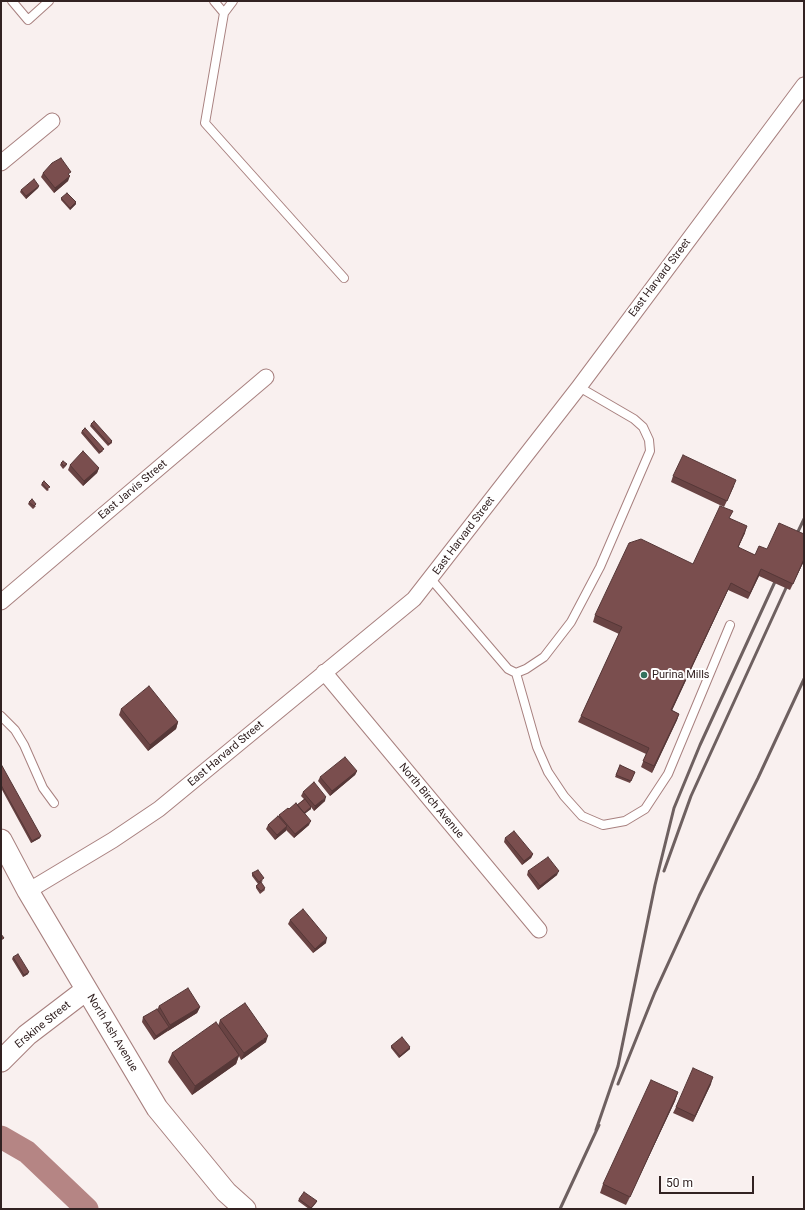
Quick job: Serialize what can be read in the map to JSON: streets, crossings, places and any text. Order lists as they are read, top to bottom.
{
  "streets": {
    "street": [
      "East Harvard Street",
      "East Jarvis Street",
      "North Birch Avenue",
      "Erskine Street",
      "North Ash Avenue"
    ]
  },
  "crossings": [
    ["East Harvard Street", "North Birch Avenue"],
    ["East Harvard Street", "North Ash Avenue"],
    ["Erskine Street", "North Ash Avenue"]
  ],
  "places": ["Purina Mills"],
  "scale_bar": "50 m"
}
